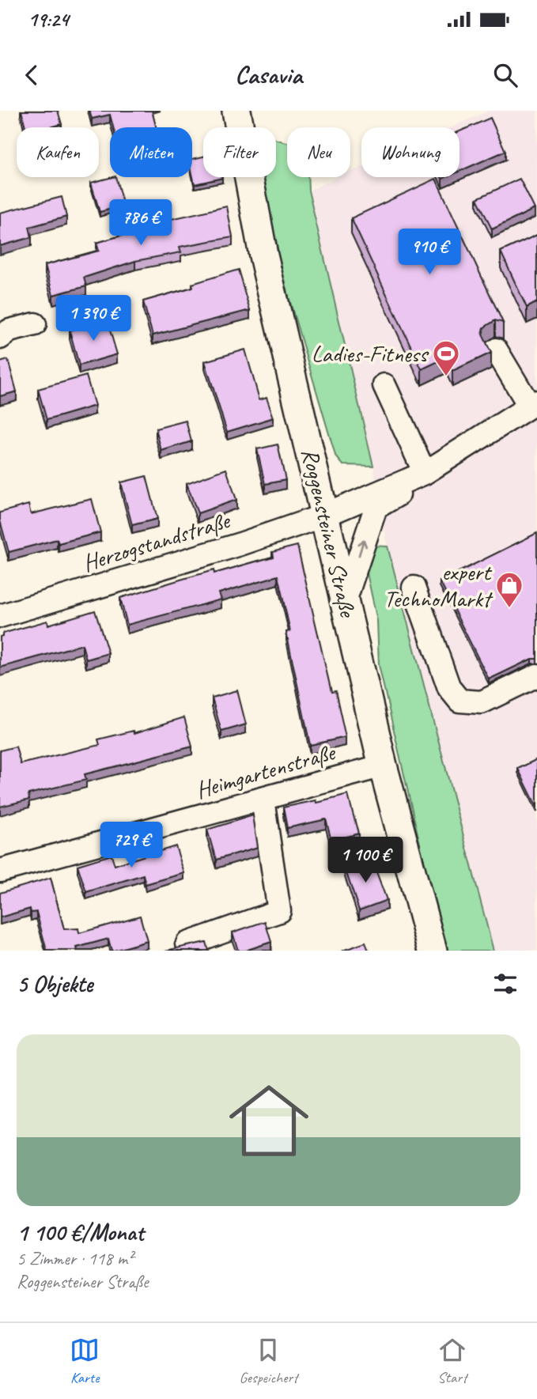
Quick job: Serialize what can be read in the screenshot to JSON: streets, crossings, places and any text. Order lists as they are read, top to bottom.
{
  "streets": {
    "main road": ["Roggensteiner Straße"],
    "street": ["Herzogstandstraße", "Heimgartenstraße"]
  },
  "crossings": [
    ["Roggensteiner Straße", "Herzogstandstraße"],
    ["Roggensteiner Straße", "Heimgartenstraße"]
  ],
  "places": {
    "sports": ["Ladies-Fitness"],
    "shop": ["expert TechnoMarkt"]
  },
  "page": {
    "status": "19:24",
    "header": "Casavia",
    "chip": [
      "Kaufen",
      "Mieten",
      "Filter",
      "Neu",
      "Wohnung"
    ],
    "price": [
      "786 €",
      "910 €",
      "1 390 €",
      "729 €",
      "1 100 €"
    ],
    "heading": "5 Objekte",
    "list": [
      {
        "name": "1 100 €/Monat",
        "note": "5 Zimmer · 118 m² · Roggensteiner Straße"
      }
    ],
    "tabs": ["Karte", "Gespeichert", "Start"]
  }
}
